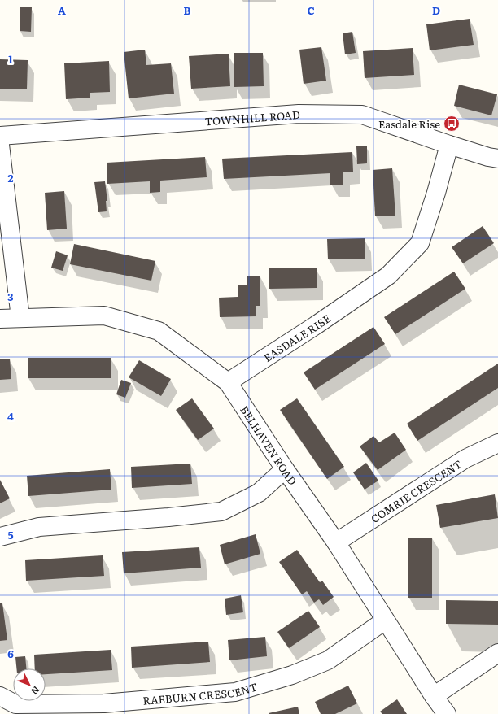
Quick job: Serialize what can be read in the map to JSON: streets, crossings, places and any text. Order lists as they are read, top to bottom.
{
  "streets": {
    "street": [
      "TOWNHILL ROAD",
      "EASDALE RISE",
      "BELHAVEN ROAD",
      "COMRIE CRESCENT",
      "RAEBURN CRESCENT"
    ]
  },
  "crossings": [
    ["TOWNHILL ROAD", "EASDALE RISE"],
    ["EASDALE RISE", "BELHAVEN ROAD"],
    ["BELHAVEN ROAD", "COMRIE CRESCENT"],
    ["BELHAVEN ROAD", "RAEBURN CRESCENT"]
  ],
  "places": {
    "bus stop": ["Easdale Rise"]
  },
  "north": "bottom right",
  "grid": {
    "columns": [
      "A",
      "B",
      "C",
      "D"
    ],
    "rows": [
      "1",
      "2",
      "3",
      "4",
      "5",
      "6"
    ]
  }
}
